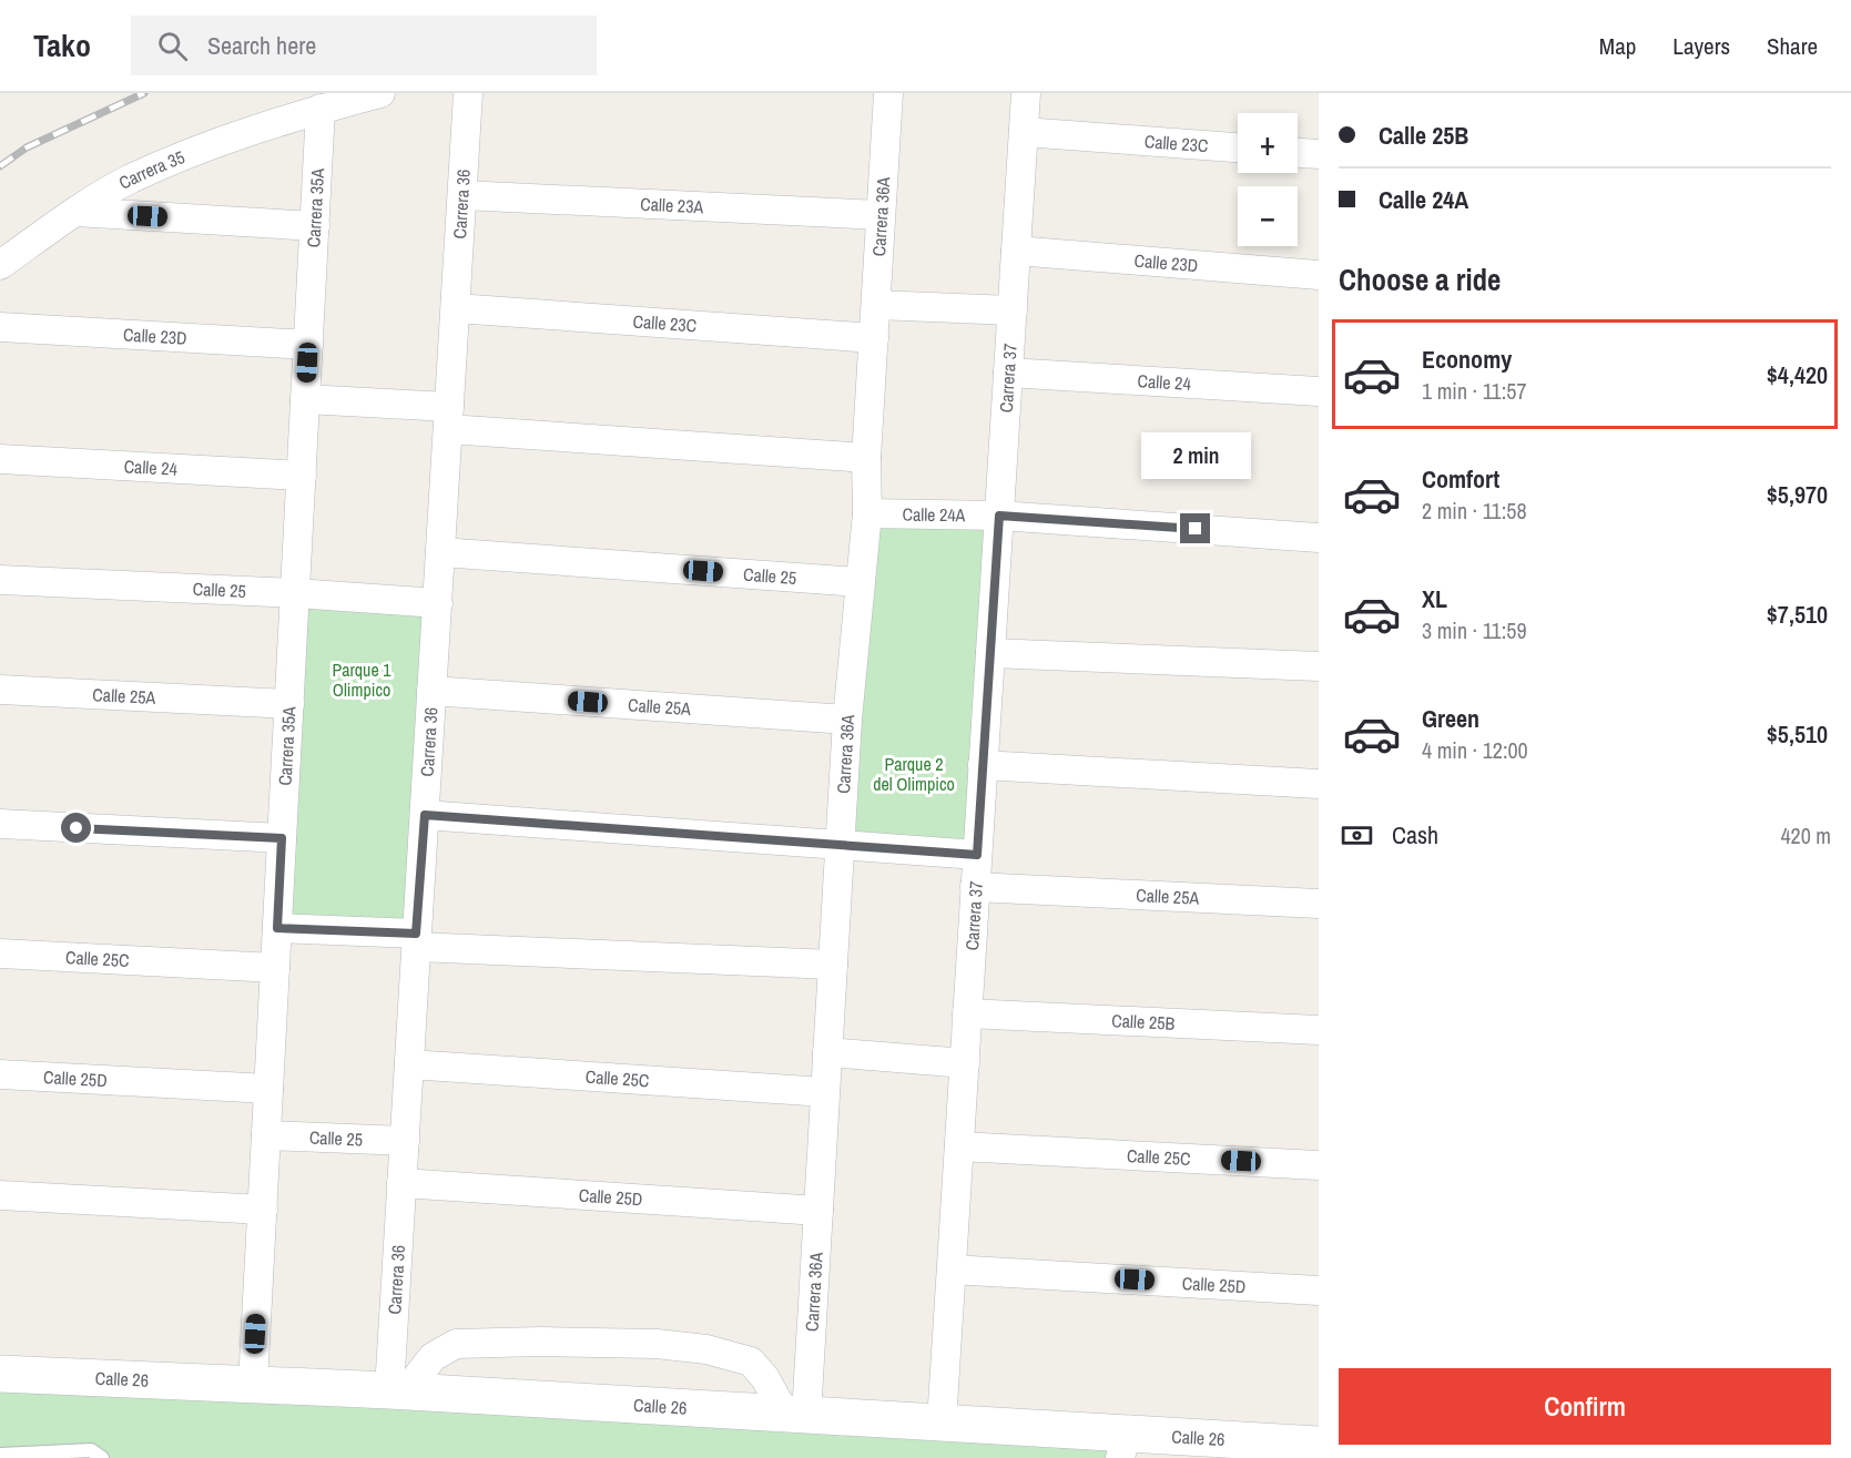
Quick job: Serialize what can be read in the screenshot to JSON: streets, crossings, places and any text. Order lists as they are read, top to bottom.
{
  "streets": {
    "street": [
      "Calle 23C",
      "Carrera 35",
      "Carrera 36",
      "Calle 23A",
      "Carrera 35A",
      "Carrera 36A",
      "Calle 23D",
      "Carrera 37",
      "Calle 24",
      "Calle 24A",
      "Calle 25",
      "Calle 25A",
      "Calle 25C",
      "Calle 25B",
      "Calle 25D",
      "Calle 26"
    ]
  },
  "crossings": [
    ["Calle 23C", "Carrera 36"],
    ["Calle 23C", "Carrera 36A"],
    ["Calle 23C", "Carrera 37"],
    ["Carrera 35", "Carrera 35A"],
    ["Carrera 36", "Calle 23A"],
    ["Carrera 36", "Calle 25"],
    ["Carrera 36", "Calle 25A"],
    ["Carrera 36", "Calle 25C"],
    ["Carrera 36", "Calle 25D"],
    ["Carrera 36", "Calle 26"],
    ["Calle 23A", "Carrera 36A"],
    ["Carrera 35A", "Calle 23D"],
    ["Carrera 35A", "Calle 24"],
    ["Carrera 35A", "Calle 25"],
    ["Carrera 35A", "Calle 25A"],
    ["Carrera 35A", "Calle 25C"],
    ["Carrera 35A", "Calle 25D"],
    ["Carrera 35A", "Calle 26"],
    ["Carrera 36A", "Calle 24A"],
    ["Carrera 36A", "Calle 25"],
    ["Carrera 36A", "Calle 25A"],
    ["Carrera 36A", "Calle 25C"],
    ["Carrera 36A", "Calle 25D"],
    ["Carrera 36A", "Calle 26"],
    ["Calle 23D", "Carrera 37"],
    ["Carrera 37", "Calle 24"],
    ["Carrera 37", "Calle 24A"],
    ["Carrera 37", "Calle 25A"],
    ["Carrera 37", "Calle 25C"],
    ["Carrera 37", "Calle 25B"],
    ["Carrera 37", "Calle 25D"],
    ["Carrera 37", "Calle 26"]
  ],
  "parks": ["Parque 1 Olimpico", "Parque 2 del Olimpico"],
  "page": {
    "header": "Tako",
    "search": "Search here",
    "nav": ["Map", "Layers", "Share"],
    "banner": ["Calle 25B", "Calle 24A"],
    "map_buttons": ["+", "−"],
    "heading": "Choose a ride",
    "list": [
      {
        "name": "Economy",
        "note": "1 min · 11:57",
        "value": "$4,420"
      },
      {
        "name": "Comfort",
        "note": "2 min · 11:58",
        "value": "$5,970"
      },
      {
        "name": "XL",
        "note": "3 min · 11:59",
        "value": "$7,510"
      },
      {
        "name": "Green",
        "note": "4 min · 12:00",
        "value": "$5,510"
      }
    ],
    "bubble": "2 min",
    "pay": ["Cash", "420 m"],
    "buttons": "Confirm"
  }
}
